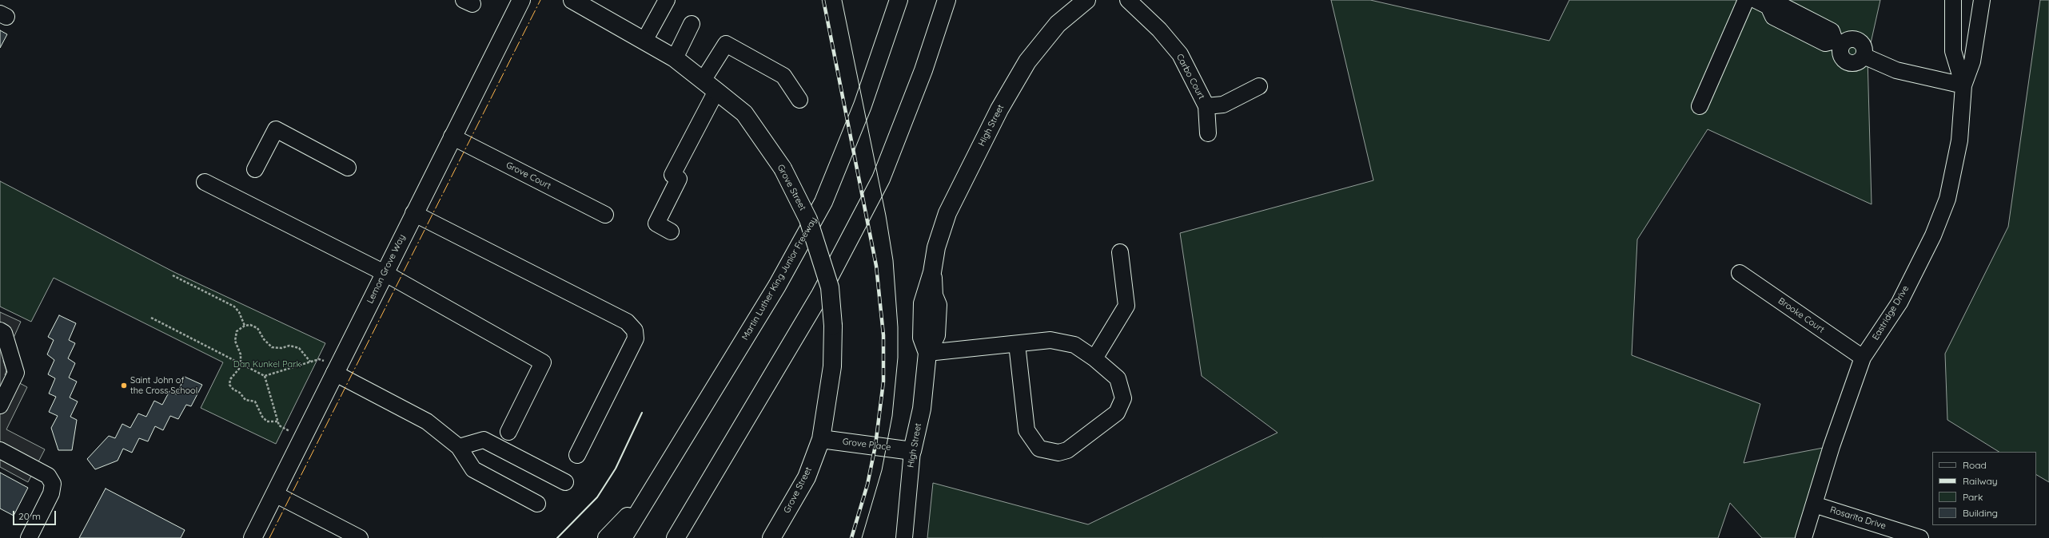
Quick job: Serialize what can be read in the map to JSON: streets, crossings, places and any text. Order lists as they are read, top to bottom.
{
  "streets": {
    "main road": [
      "High Street",
      "Grove Street",
      "Lemon Grove Way",
      "Martin Luther King Junior Freeway",
      "Grove Place"
    ],
    "street": [
      "Carbo Court",
      "Grove Court",
      "Eastridge Drive",
      "Brooke Court",
      "Rosarita Drive"
    ]
  },
  "crossings": [
    ["High Street", "Grove Place"],
    ["Grove Court", "Lemon Grove Way"],
    ["Grove Street", "Grove Place"],
    ["Eastridge Drive", "Brooke Court"],
    ["Eastridge Drive", "Rosarita Drive"]
  ],
  "parks": ["Dan Kunkel Park"],
  "places": ["Saint John of the Cross School"],
  "legend": [
    "Road",
    "Railway",
    "Park",
    "Building"
  ],
  "scale_bar": "20 m"
}
